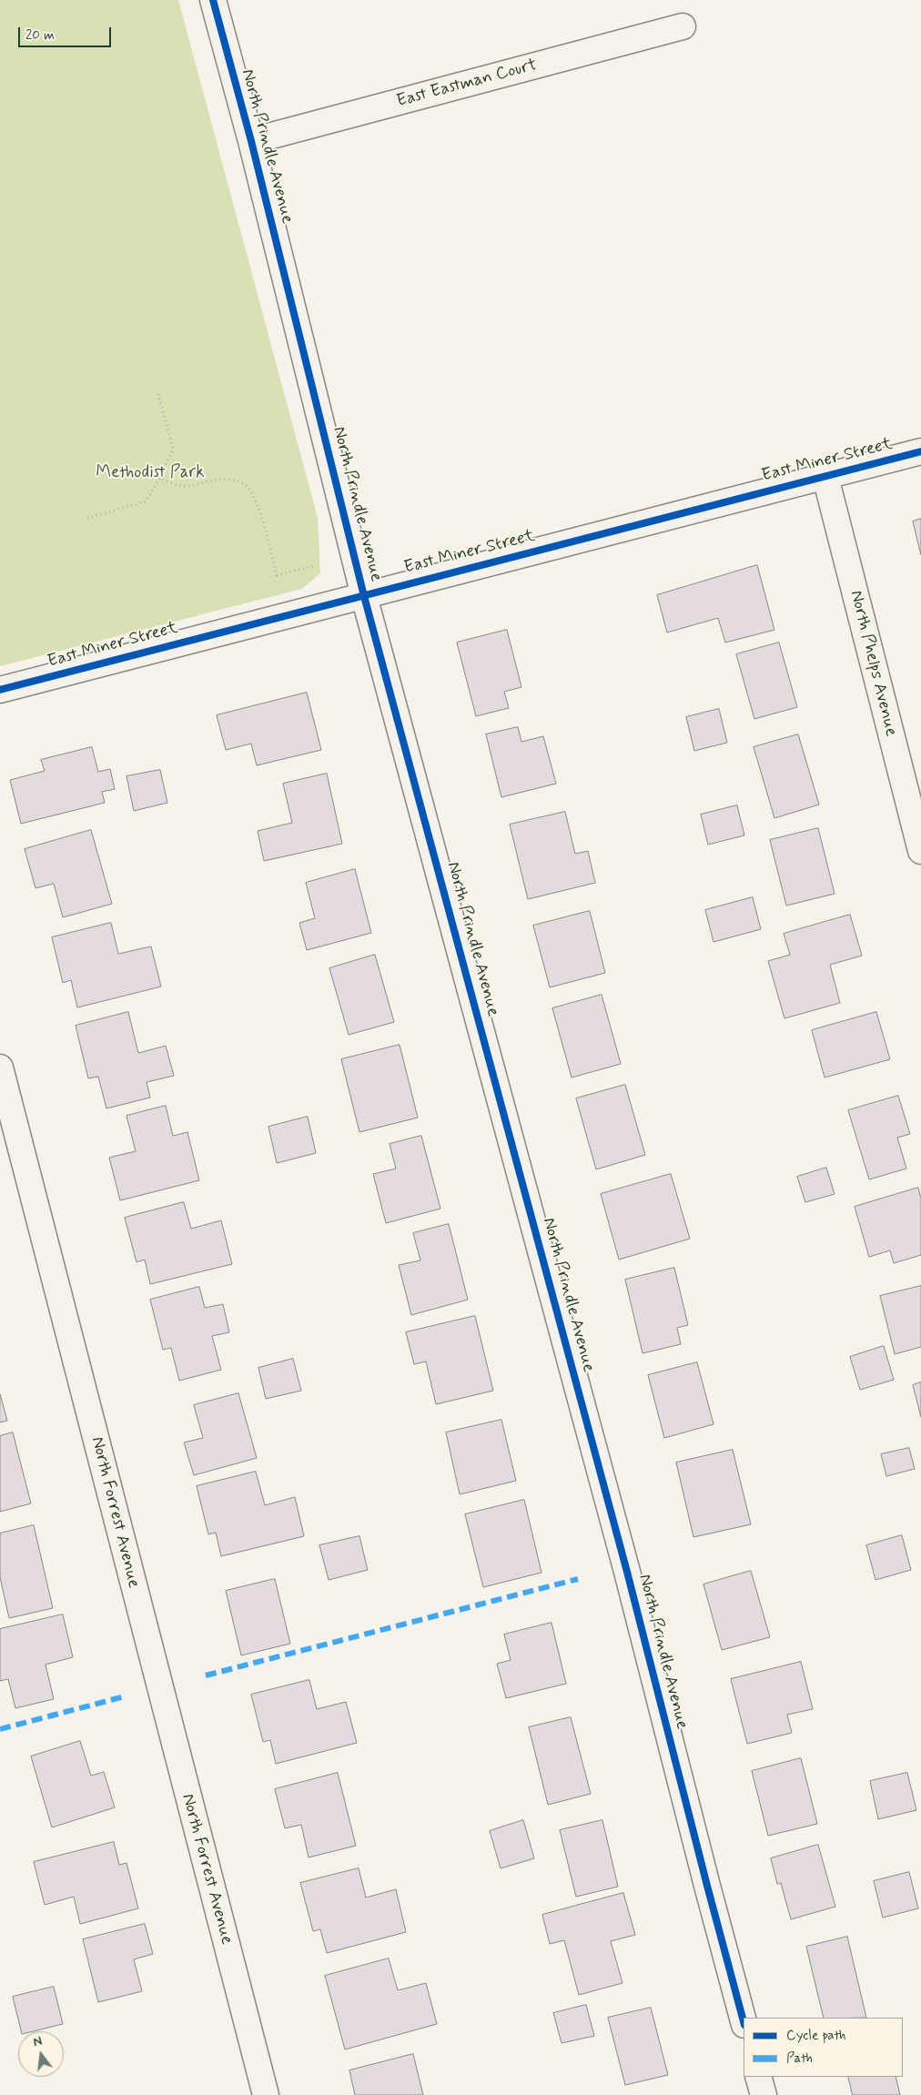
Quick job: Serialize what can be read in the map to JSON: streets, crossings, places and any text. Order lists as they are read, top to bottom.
{
  "streets": {
    "street": [
      "East Eastman Court",
      "North Prindle Avenue",
      "East Miner Street",
      "North Phelps Avenue",
      "North Forrest Avenue"
    ]
  },
  "crossings": [
    ["East Eastman Court", "North Prindle Avenue"],
    ["North Prindle Avenue", "East Miner Street"],
    ["East Miner Street", "North Phelps Avenue"]
  ],
  "parks": ["Methodist Park"],
  "legend": ["Cycle path", "Path"],
  "scale_bar": "20 m",
  "north": "top"
}
